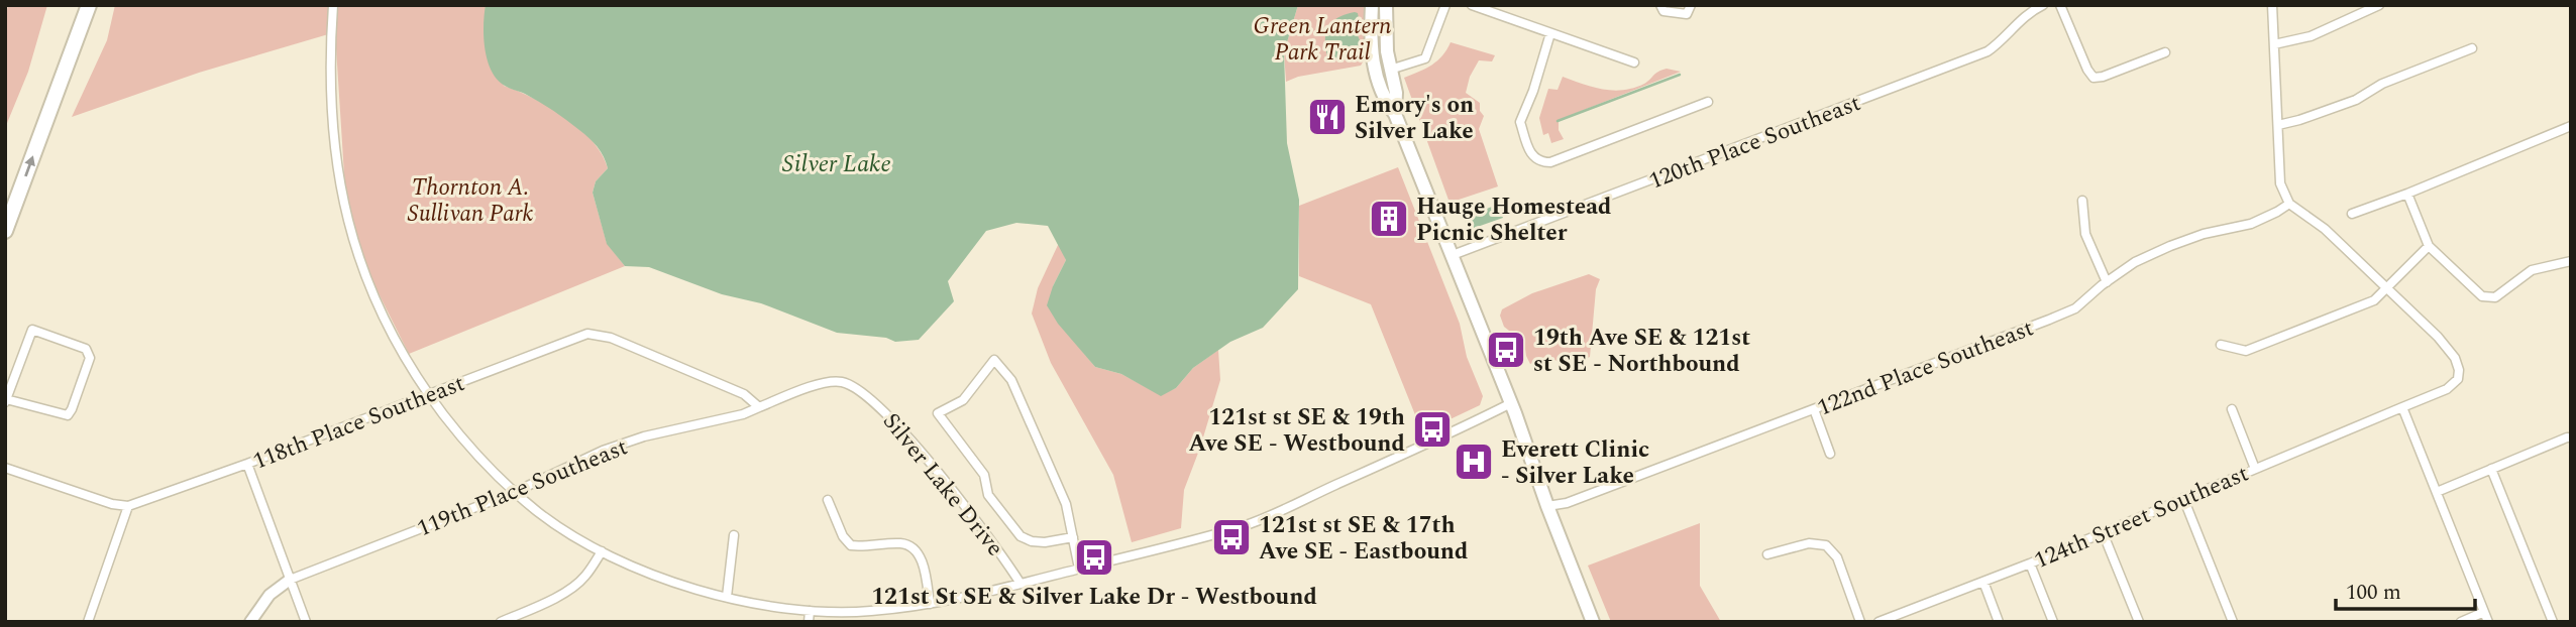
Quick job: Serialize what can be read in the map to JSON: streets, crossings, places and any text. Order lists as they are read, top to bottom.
{
  "streets": {
    "street": [
      "120th Place Southeast",
      "122nd Place Southeast",
      "118th Place Southeast",
      "Silver Lake Drive",
      "119th Place Southeast",
      "124th Street Southeast"
    ]
  },
  "crossings": [
    ["118th Place Southeast", "Silver Lake Drive"],
    ["118th Place Southeast", "119th Place Southeast"],
    ["Silver Lake Drive", "119th Place Southeast"]
  ],
  "water": ["Silver Lake"],
  "parks": ["Green Lantern Park Trail", "Thornton A. Sullivan Park"],
  "places": {
    "restaurant": ["Emory's on Silver Lake"],
    "building": ["Hauge Homestead Picnic Shelter"],
    "bus stop": [
      "19th Ave SE & 121st st SE - Northbound",
      "121st st SE & 19th Ave SE - Westbound",
      "121st st SE & 17th Ave SE - Eastbound",
      "121st St SE & Silver Lake Dr - Westbound"
    ],
    "hospital": ["Everett Clinic - Silver Lake"]
  },
  "scale_bar": "100 m"
}
